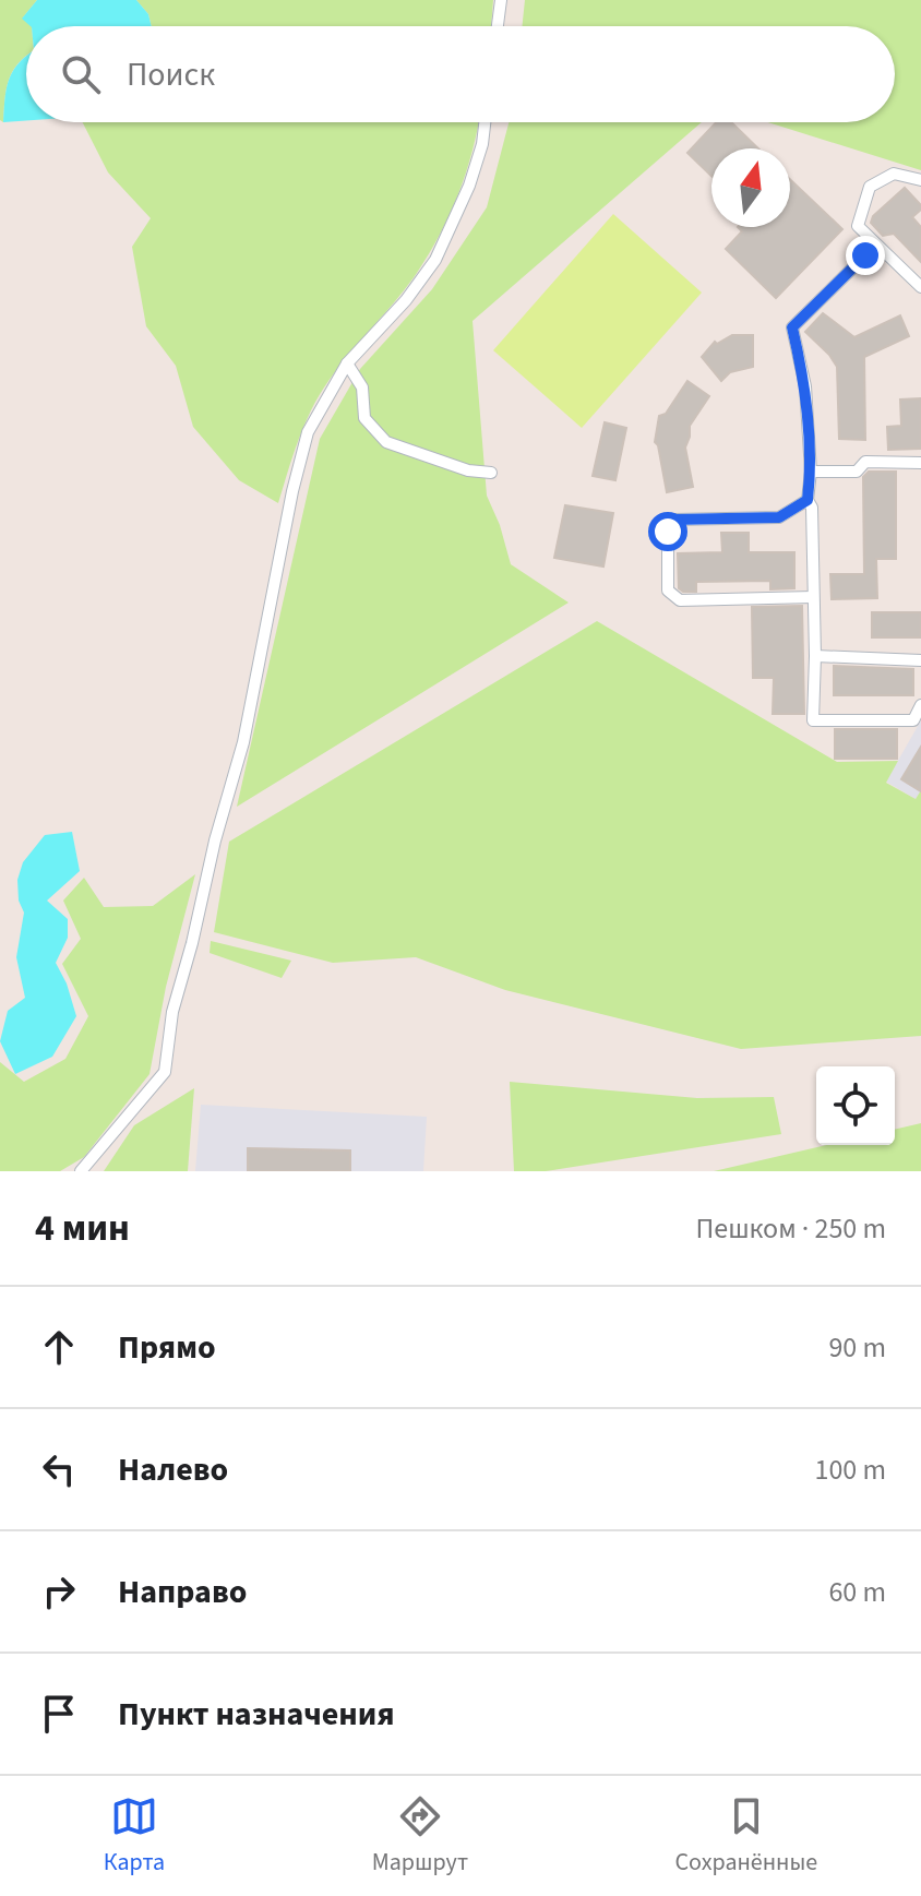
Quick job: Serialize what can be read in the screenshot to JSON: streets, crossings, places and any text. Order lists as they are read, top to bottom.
{
  "north": "top",
  "page": {
    "search": "Поиск",
    "heading": ["4 мин", "Пешком · 250 m"],
    "list": [
      ["Прямо", "90 m"],
      ["Налево", "100 m"],
      ["Направо", "60 m"],
      "Пункт назначения"
    ],
    "nav": ["Карта", "Маршрут", "Сохранённые"]
  }
}
